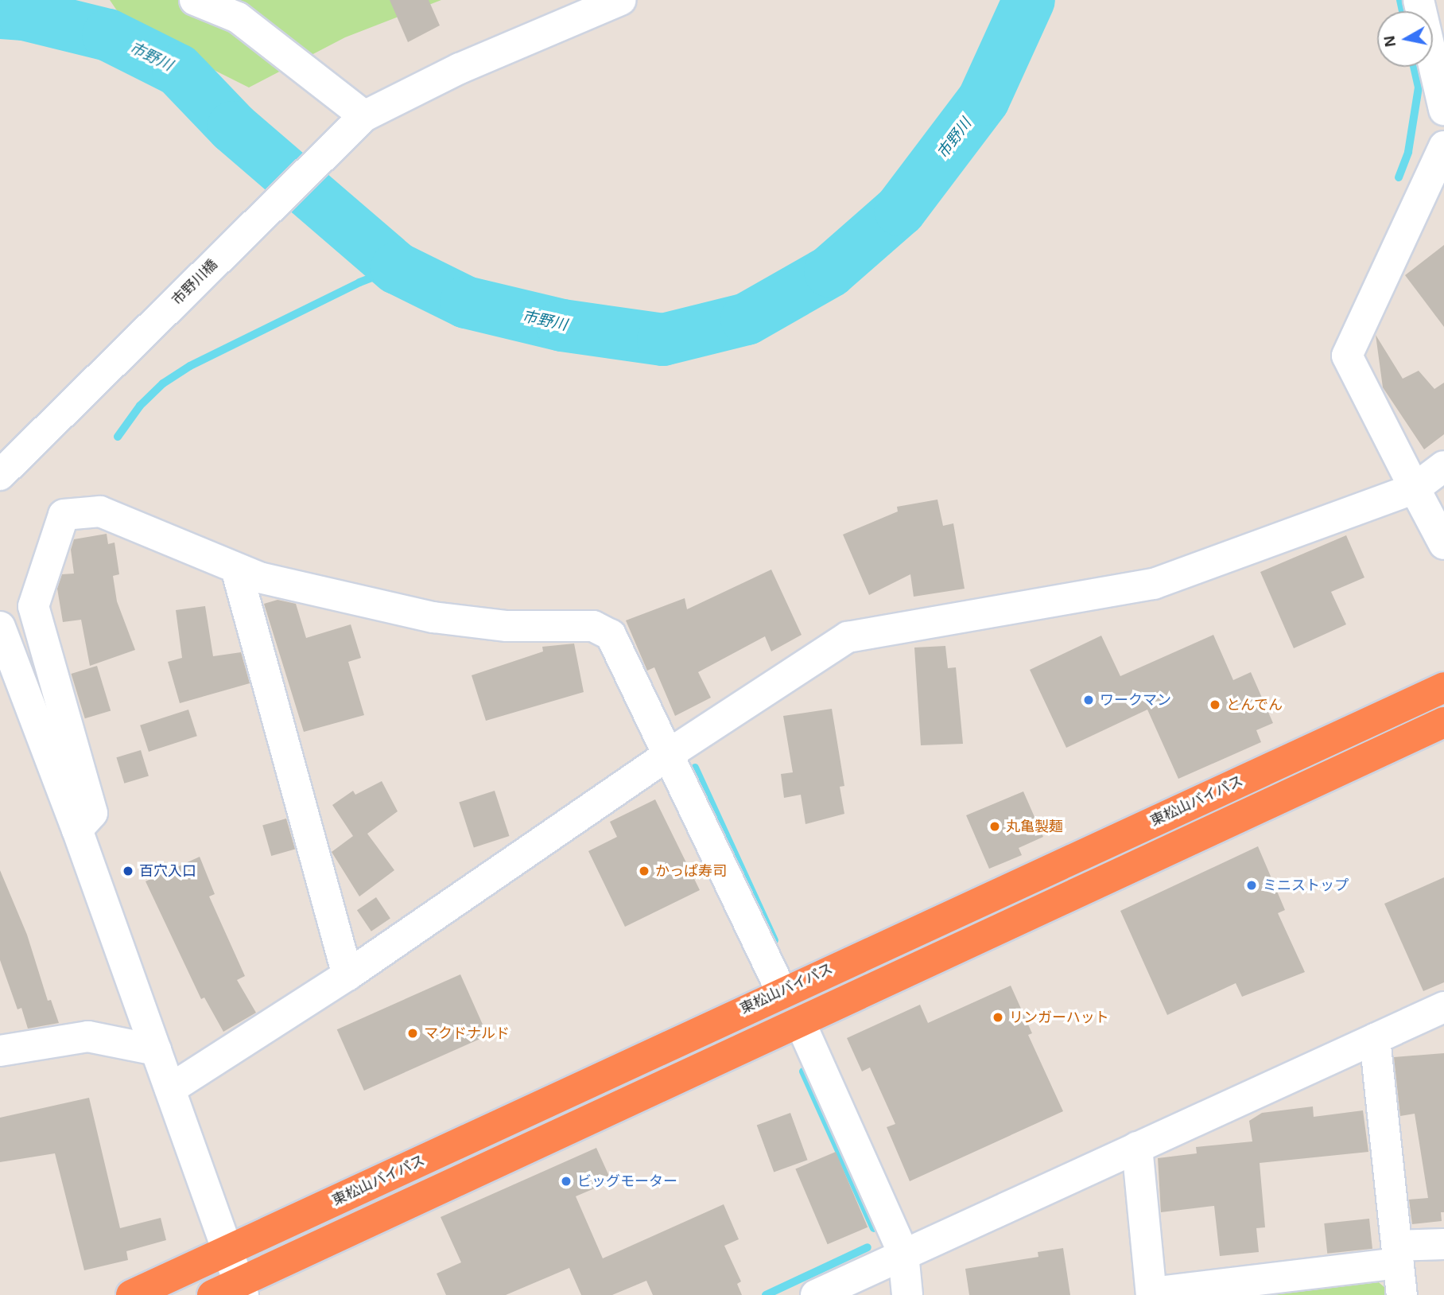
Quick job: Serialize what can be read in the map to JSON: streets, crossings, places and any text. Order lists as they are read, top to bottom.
{
  "streets": {
    "highway": ["東松山バイパス"],
    "street": ["市野川橋"]
  },
  "water": ["市野川"],
  "places": [
    "ワークマン",
    "とんでん",
    "丸亀製麺",
    "百穴入口",
    "かっぱ寿司",
    "ミニストップ",
    "リンガーハット",
    "マクドナルド",
    "ビッグモーター"
  ],
  "north": "left"
}
